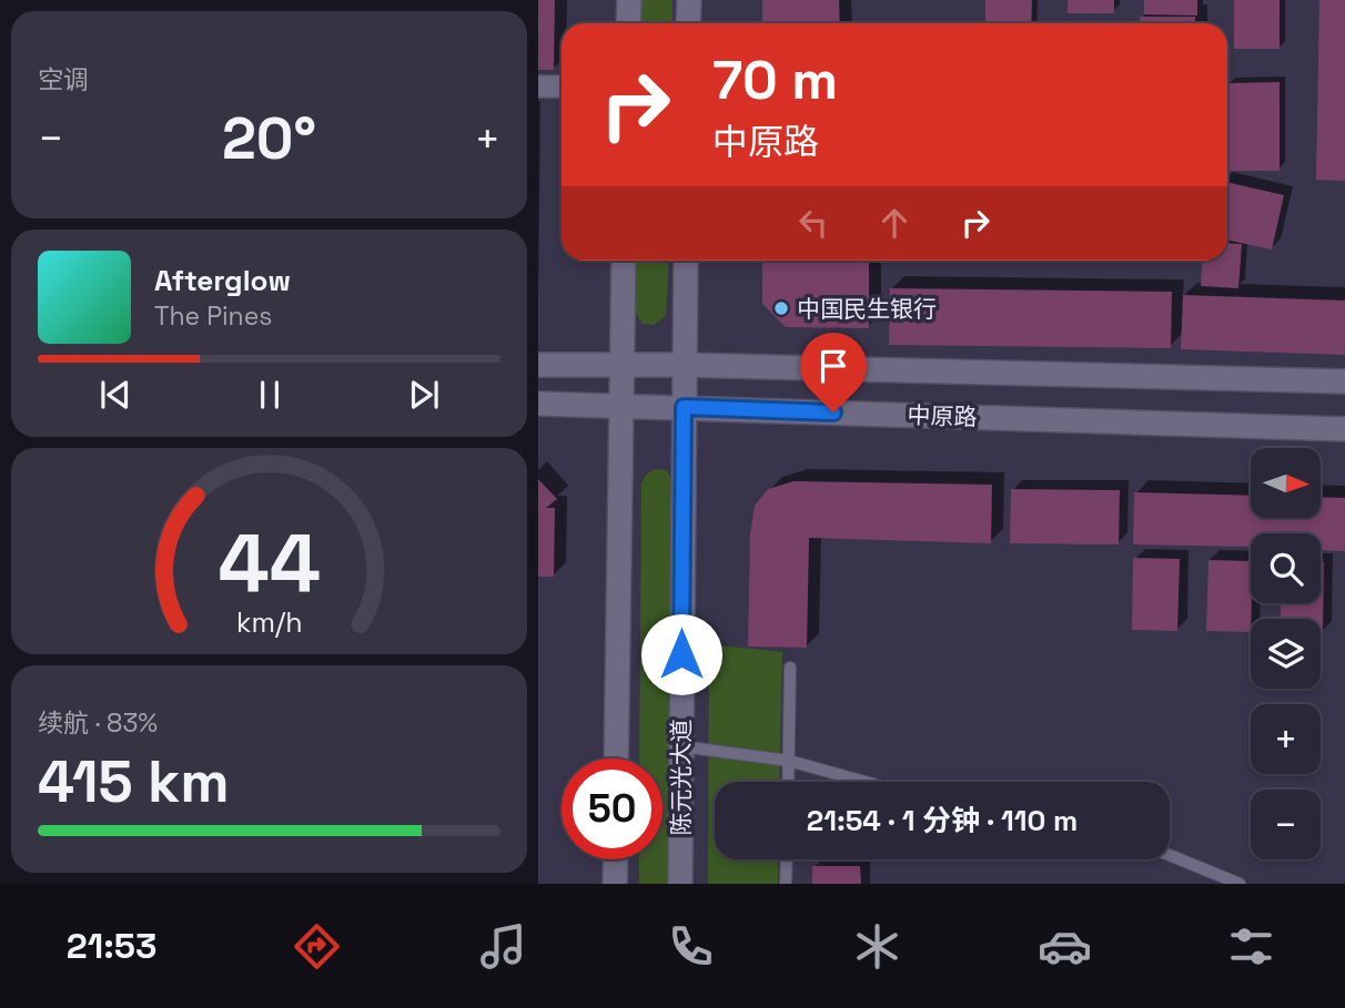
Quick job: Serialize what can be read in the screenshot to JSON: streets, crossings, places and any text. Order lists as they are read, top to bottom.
{
  "streets": {
    "main road": ["中原路", "陈元光大道"]
  },
  "crossings": [
    ["中原路", "陈元光大道"]
  ],
  "places": ["中国民生银行"],
  "north": "right",
  "page": {
    "tile": [
      "空调",
      ["续航 · 83%", "415 km"]
    ],
    "turn": ["70 m", "中原路"],
    "heat": ["−", "20°", "+"],
    "song": ["Afterglow", "The Pines"],
    "map_buttons": ["+", "−"],
    "limit": "50",
    "trip": "21:54 · 1 分钟 · 110 m",
    "tabs": "21:53",
    "gauge": ["44", "km/h"]
  }
}
